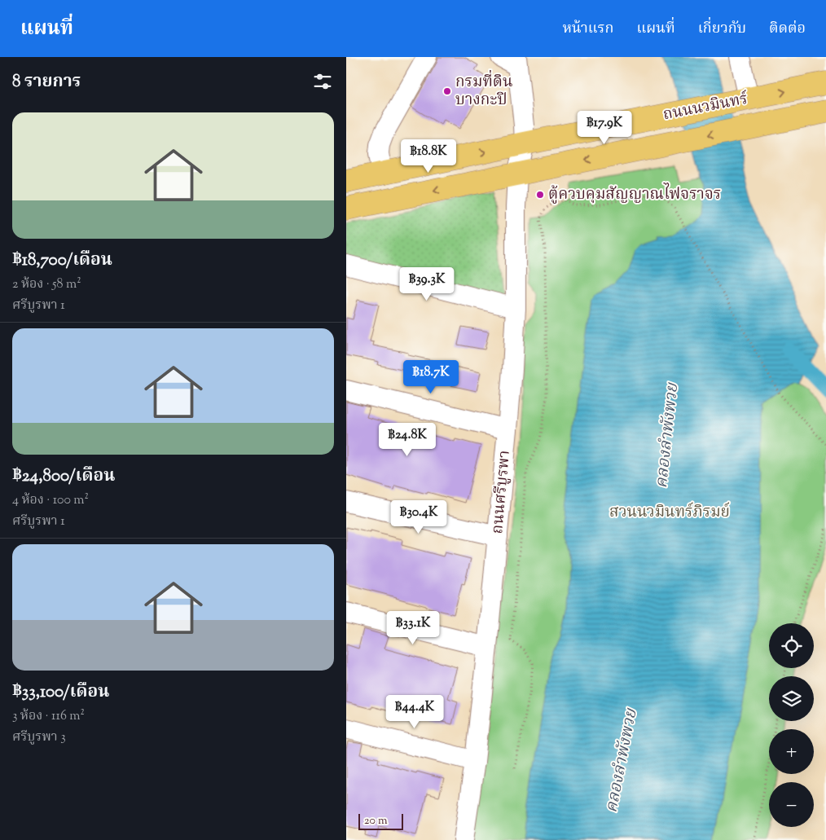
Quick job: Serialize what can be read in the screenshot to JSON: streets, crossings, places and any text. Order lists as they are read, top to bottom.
{
  "streets": {
    "main road": ["ถนนนวมินทร์"],
    "street": ["ถนนศรีบูรพา"]
  },
  "crossings": [
    ["ถนนนวมินทร์", "ถนนศรีบูรพา"]
  ],
  "water": ["คลองลำพังพวย"],
  "parks": ["สวนนวมินทร์ภิรมย์"],
  "places": ["กรมที่ดิน บางกะปิ", "ตู้ควบคุมสัญญาณไฟจราจร"],
  "scale_bar": "20 m",
  "page": {
    "header": "แผนที่",
    "nav": [
      "หน้าแรก",
      "แผนที่",
      "เกี่ยวกับ",
      "ติดต่อ"
    ],
    "heading": "8 รายการ",
    "list": [
      {
        "name": "฿18,700/เดือน",
        "note": "2 ห้อง · 58 m² · ศรีบูรพา 1"
      },
      {
        "name": "฿24,800/เดือน",
        "note": "4 ห้อง · 100 m² · ศรีบูรพา 1"
      },
      {
        "name": "฿33,100/เดือน",
        "note": "3 ห้อง · 116 m² · ศรีบูรพา 3"
      }
    ],
    "price": [
      "฿17.9K",
      "฿18.8K",
      "฿39.3K",
      "฿18.7K",
      "฿24.8K",
      "฿30.4K",
      "฿33.1K",
      "฿44.4K"
    ],
    "map_buttons": ["+", "−"],
    "scale": "20 m"
  }
}
